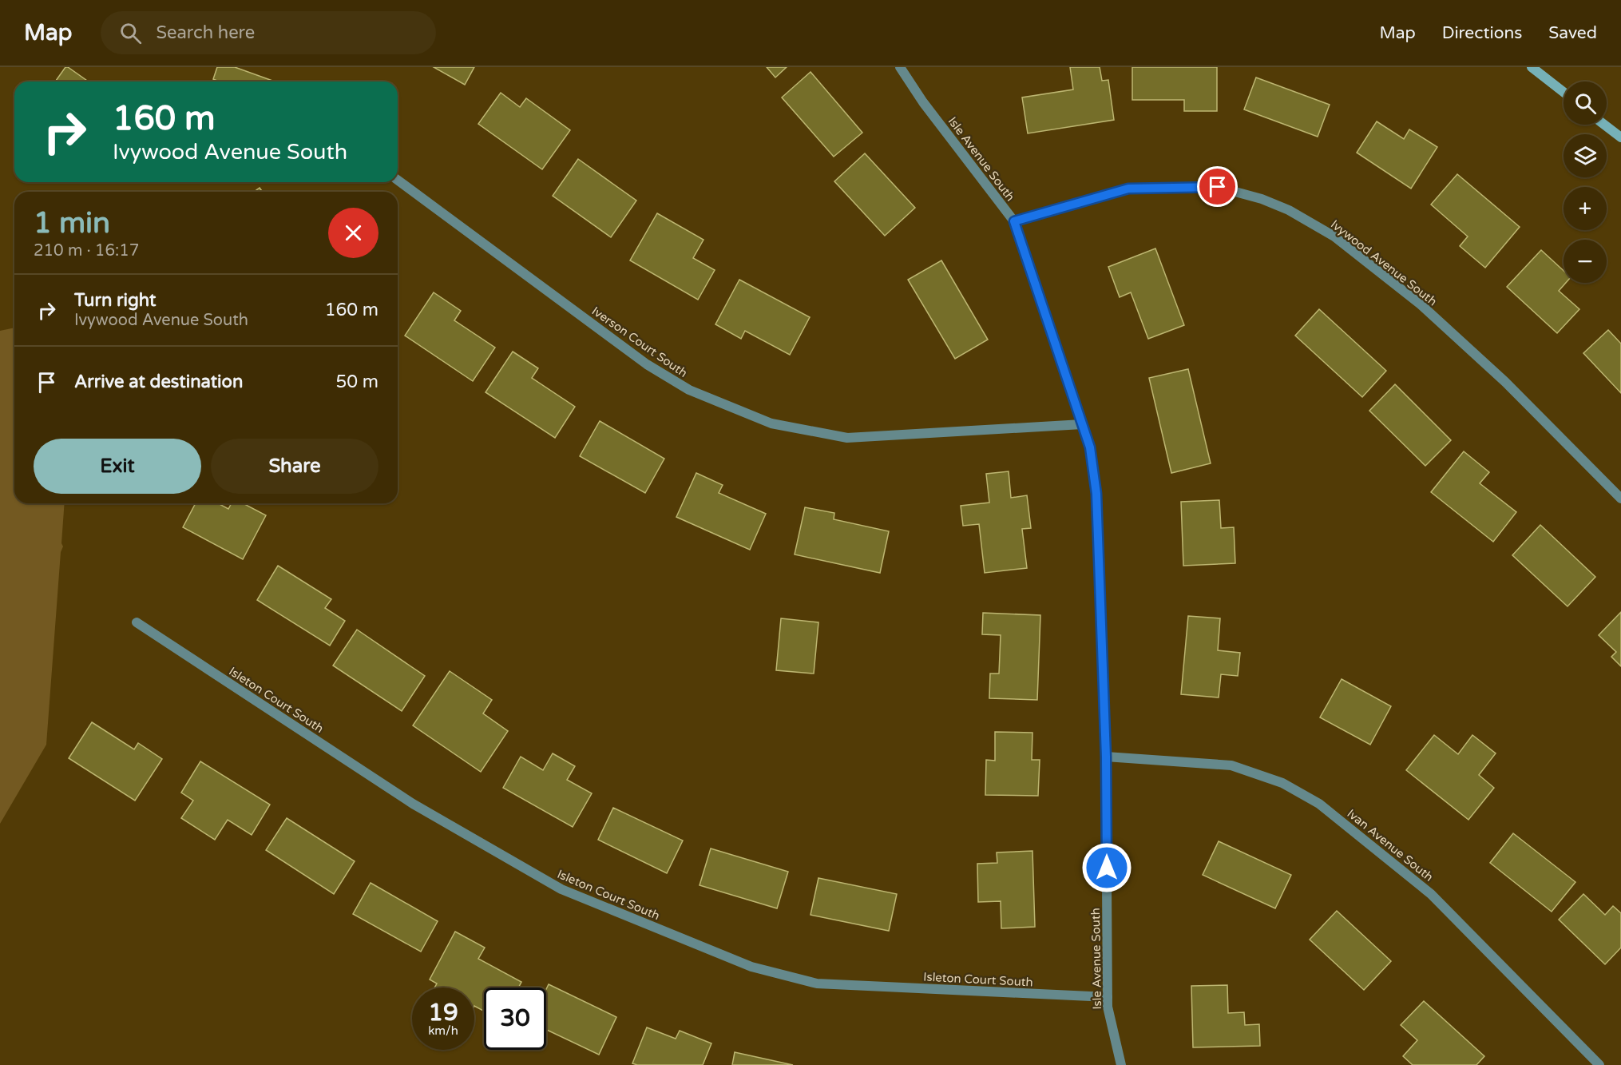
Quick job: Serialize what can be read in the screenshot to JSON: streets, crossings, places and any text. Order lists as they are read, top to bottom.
{
  "streets": {
    "street": [
      "Isle Avenue South",
      "Ivywood Avenue South",
      "Iverson Court South",
      "Isleton Court South",
      "Ivan Avenue South"
    ]
  },
  "crossings": [
    ["Isle Avenue South", "Ivywood Avenue South"],
    ["Isle Avenue South", "Iverson Court South"],
    ["Isle Avenue South", "Isleton Court South"],
    ["Isle Avenue South", "Ivan Avenue South"]
  ],
  "page": {
    "header": "Map",
    "search": "Search here",
    "nav": ["Map", "Directions", "Saved"],
    "map_buttons": ["+", "−"],
    "turn": ["160 m", "Ivywood Avenue South"],
    "heading": ["1 min", "210 m · 16:17"],
    "list": [
      {
        "name": "Turn right",
        "note": "Ivywood Avenue South",
        "value": "160 m"
      },
      {
        "name": "Arrive at destination",
        "value": "50 m"
      }
    ],
    "buttons": ["Exit", "Share"],
    "speed": "19 km/h",
    "limit": "30"
  }
}
